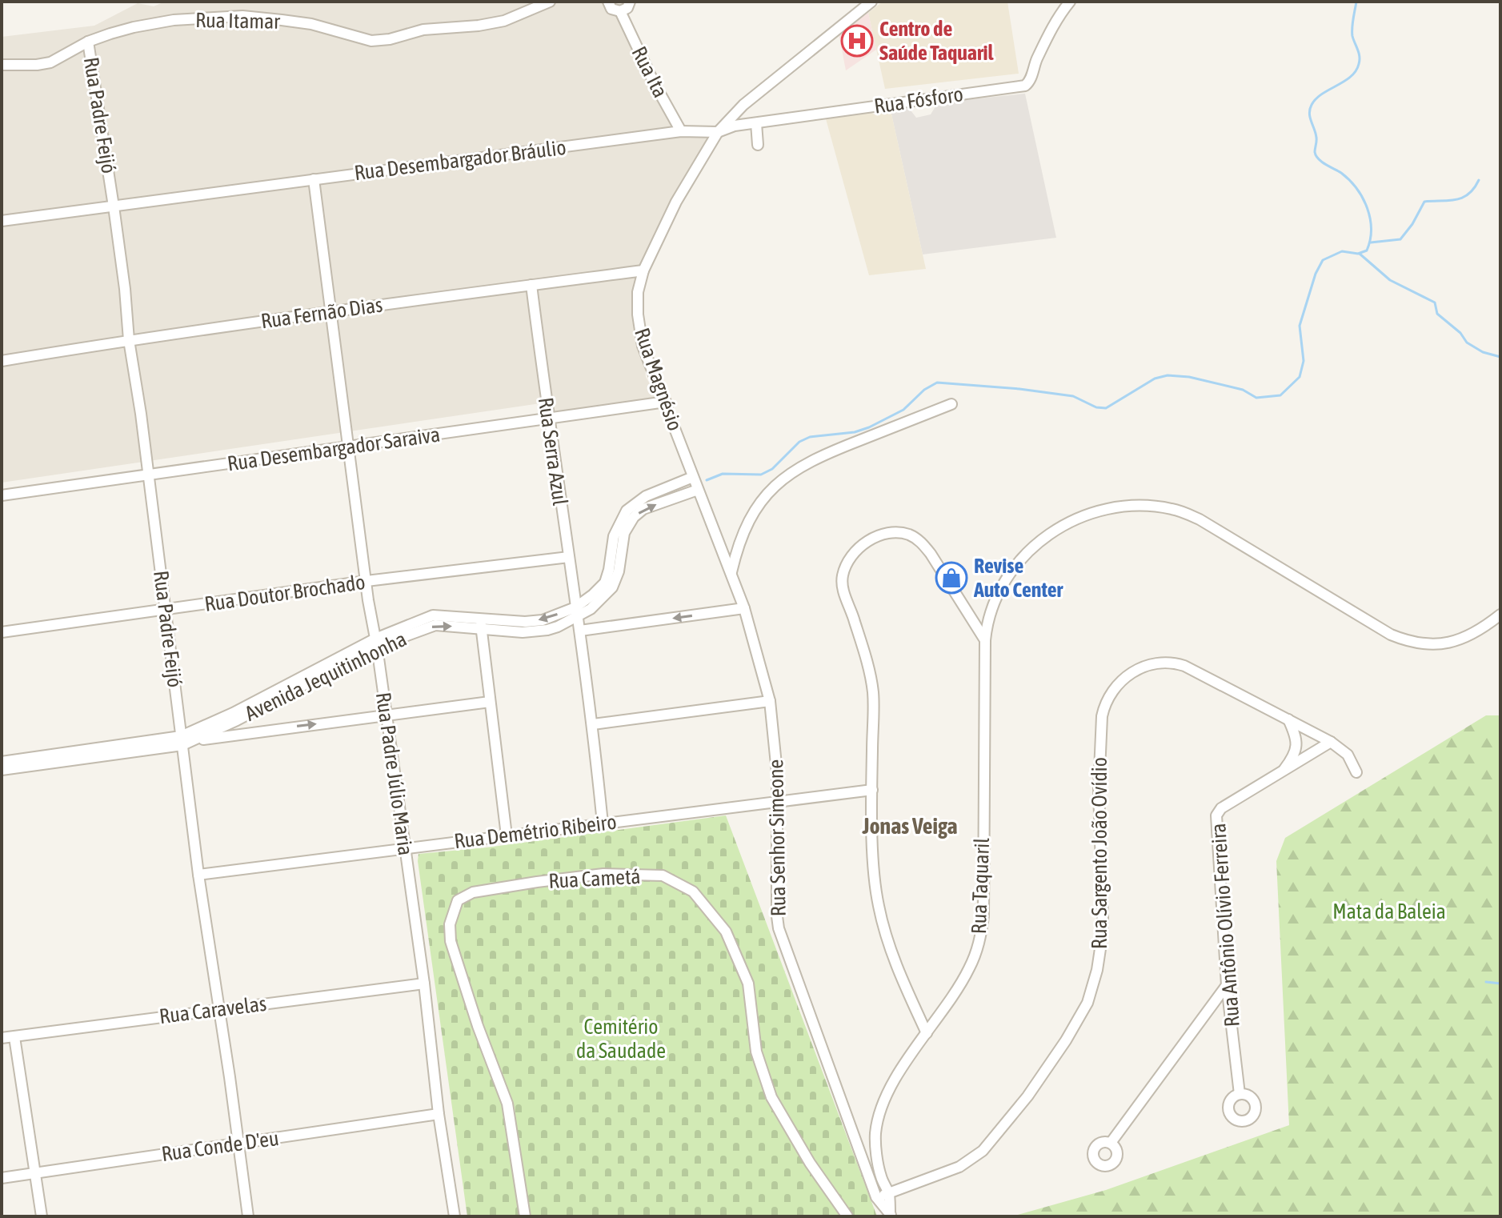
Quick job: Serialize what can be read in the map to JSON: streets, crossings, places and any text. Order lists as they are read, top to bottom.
{
  "streets": {
    "street": [
      "Rua Itamar",
      "Rua Ita",
      "Rua Fósforo",
      "Rua Padre Feijó",
      "Rua Desembargador Bráulio",
      "Rua Fernão Dias",
      "Rua Magnésio",
      "Rua Desembargador Saraiva",
      "Rua Serra Azul",
      "Rua Doutor Brochado",
      "Avenida Jequitinhonha",
      "Rua Padre Júlio Maria",
      "Rua Demétrio Ribeiro",
      "Rua Senhor Simeone",
      "Rua Sargento João Ovídio",
      "Rua Cametá",
      "Rua Taquaril",
      "Rua Antônio Olívio Ferreira",
      "Rua Caravelas",
      "Rua Conde D'eu"
    ]
  },
  "crossings": [
    ["Rua Itamar", "Rua Padre Feijó"],
    ["Rua Ita", "Rua Desembargador Bráulio"],
    ["Rua Fósforo", "Rua Desembargador Bráulio"],
    ["Rua Fósforo", "Rua Magnésio"],
    ["Rua Padre Feijó", "Rua Desembargador Bráulio"],
    ["Rua Padre Feijó", "Rua Fernão Dias"],
    ["Rua Padre Feijó", "Rua Desembargador Saraiva"],
    ["Rua Padre Feijó", "Rua Doutor Brochado"],
    ["Rua Padre Feijó", "Avenida Jequitinhonha"],
    ["Rua Padre Feijó", "Rua Demétrio Ribeiro"],
    ["Rua Padre Feijó", "Rua Caravelas"],
    ["Rua Padre Feijó", "Rua Conde D'eu"],
    ["Rua Desembargador Bráulio", "Rua Magnésio"],
    ["Rua Desembargador Bráulio", "Rua Padre Júlio Maria"],
    ["Rua Fernão Dias", "Rua Magnésio"],
    ["Rua Fernão Dias", "Rua Serra Azul"],
    ["Rua Fernão Dias", "Rua Padre Júlio Maria"],
    ["Rua Magnésio", "Rua Desembargador Saraiva"],
    ["Rua Magnésio", "Avenida Jequitinhonha"],
    ["Rua Magnésio", "Rua Senhor Simeone"],
    ["Rua Desembargador Saraiva", "Rua Serra Azul"],
    ["Rua Desembargador Saraiva", "Rua Padre Júlio Maria"],
    ["Rua Serra Azul", "Rua Doutor Brochado"],
    ["Rua Serra Azul", "Avenida Jequitinhonha"],
    ["Rua Serra Azul", "Rua Demétrio Ribeiro"],
    ["Rua Doutor Brochado", "Rua Padre Júlio Maria"],
    ["Avenida Jequitinhonha", "Rua Padre Júlio Maria"],
    ["Avenida Jequitinhonha", "Rua Senhor Simeone"],
    ["Rua Padre Júlio Maria", "Rua Demétrio Ribeiro"],
    ["Rua Padre Júlio Maria", "Rua Caravelas"],
    ["Rua Padre Júlio Maria", "Rua Conde D'eu"],
    ["Rua Demétrio Ribeiro", "Rua Senhor Simeone"],
    ["Rua Senhor Simeone", "Rua Sargento João Ovídio"],
    ["Rua Senhor Simeone", "Rua Taquaril"],
    ["Rua Sargento João Ovídio", "Rua Taquaril"],
    ["Rua Sargento João Ovídio", "Rua Antônio Olívio Ferreira"]
  ],
  "districts": ["Jonas Veiga"],
  "parks": ["Mata da Baleia", "Cemitério da Saudade"],
  "places": {
    "hospital": ["Centro de Saúde Taquaril"],
    "shop": ["Revise Auto Center"]
  }
}
